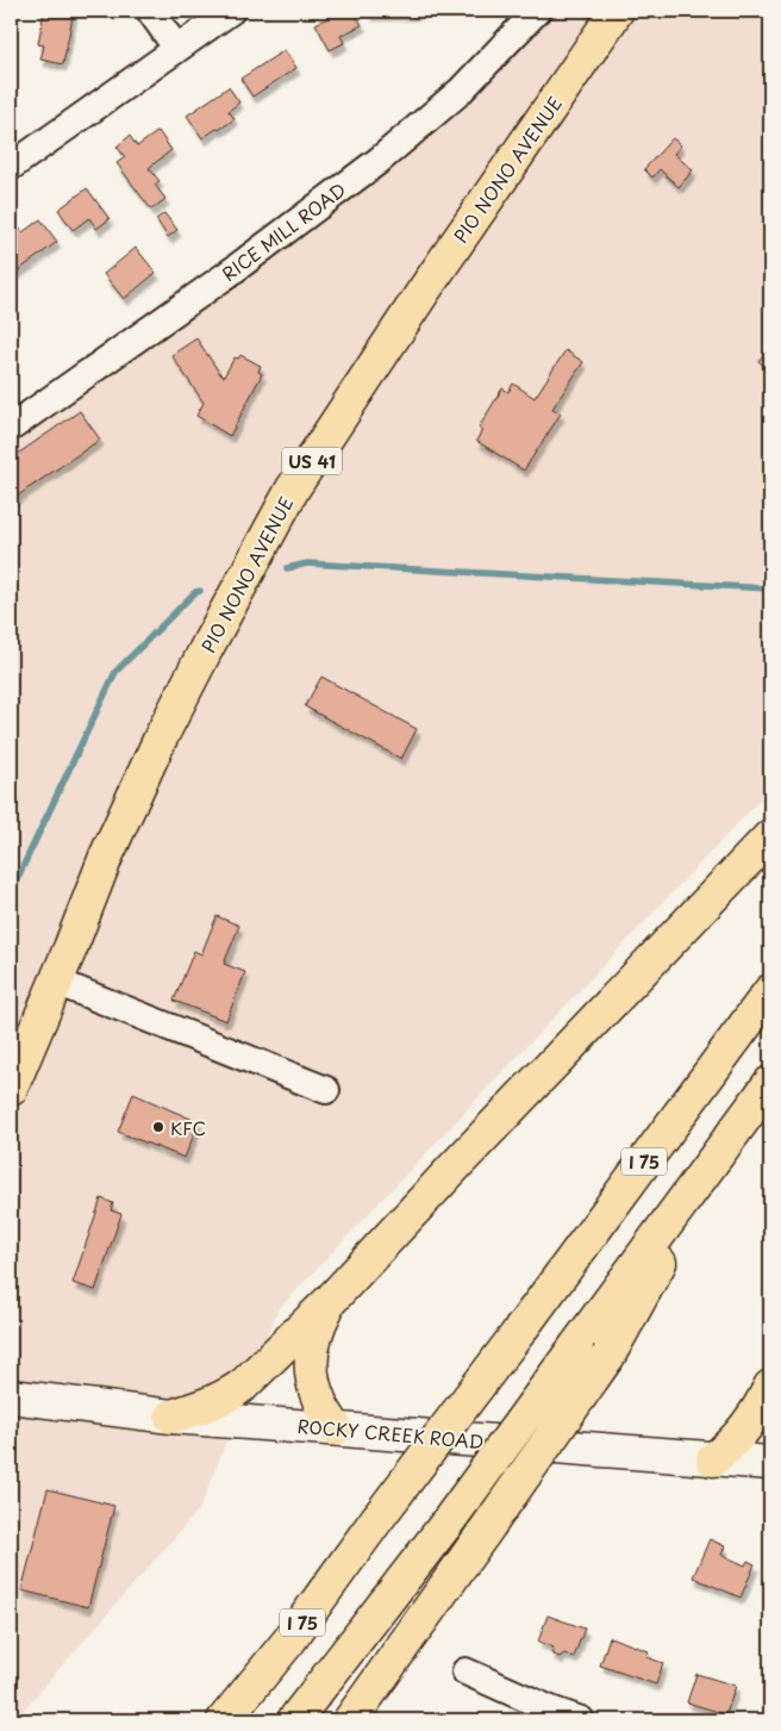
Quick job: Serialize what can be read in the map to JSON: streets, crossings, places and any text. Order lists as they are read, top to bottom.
{
  "streets": {
    "main road": ["PIO NONO AVENUE", "US 41", "I 75"],
    "street": ["RICE MILL ROAD", "ROCKY CREEK ROAD"]
  },
  "places": ["KFC"]
}
